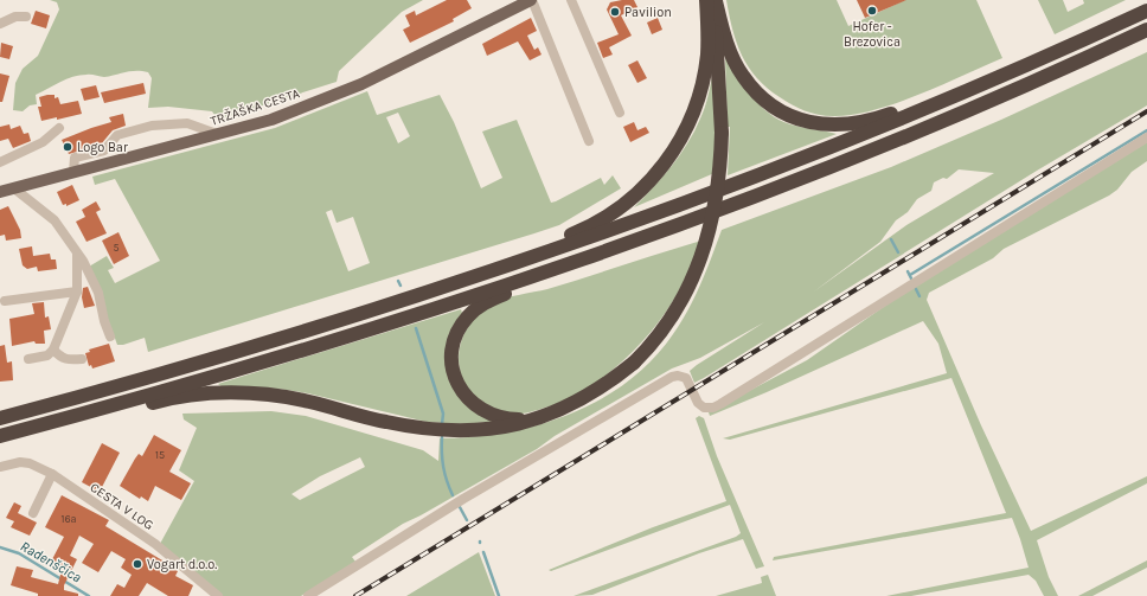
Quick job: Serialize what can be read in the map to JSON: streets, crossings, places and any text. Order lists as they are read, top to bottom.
{
  "streets": {
    "main road": ["TRŽAŠKA CESTA"],
    "street": ["CESTA V LOG"]
  },
  "water": ["Radenščica"],
  "places": [
    "Hofer - Brezovica",
    "Pavilion",
    "Logo Bar",
    "Vogart d.o.o."
  ],
  "house_numbers": ["5", "15", "16a"]
}
